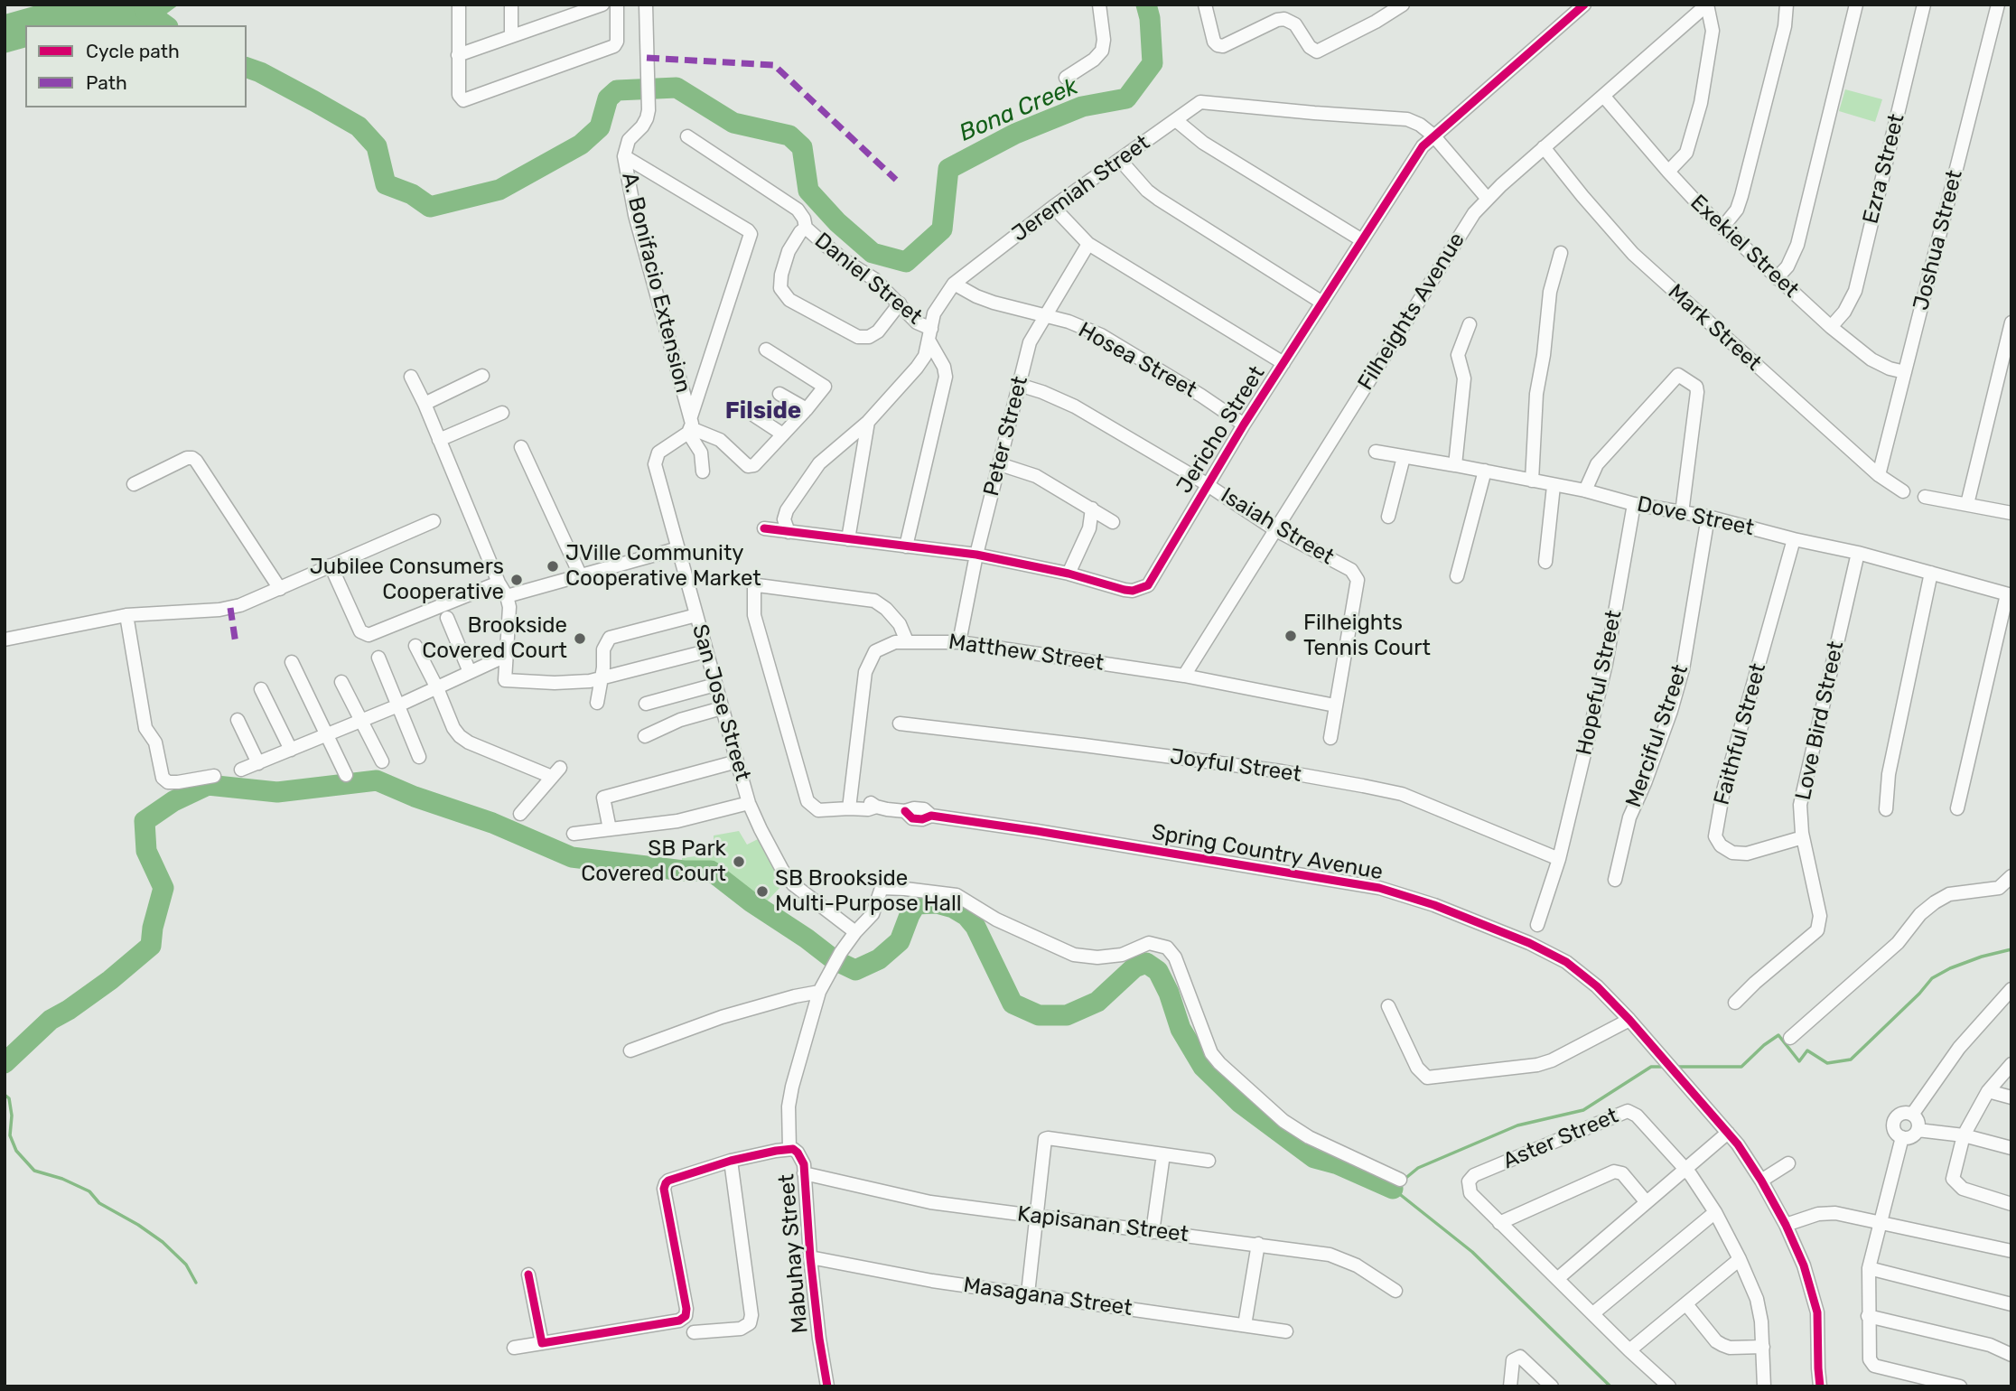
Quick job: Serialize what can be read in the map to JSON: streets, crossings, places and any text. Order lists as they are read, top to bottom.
{
  "streets": {
    "street": [
      "Ezra Street",
      "Jeremiah Street",
      "Joshua Street",
      "Exekiel Street",
      "Daniel Street",
      "A. Bonifacio Extension",
      "Filheights Avenue",
      "Mark Street",
      "Hosea Street",
      "Jericho Street",
      "Peter Street",
      "Dove Street",
      "Isaiah Street",
      "Matthew Street",
      "Hopeful Street",
      "San Jose Street",
      "Love Bird Street",
      "Faithful Street",
      "Merciful Street",
      "Joyful Street",
      "Spring Country Avenue",
      "Aster Street",
      "Kapisanan Street",
      "Mabuhay Street",
      "Masagana Street"
    ]
  },
  "crossings": [
    ["Ezra Street", "Exekiel Street"],
    ["Jeremiah Street", "Daniel Street"],
    ["Jeremiah Street", "Filheights Avenue"],
    ["Jeremiah Street", "Hosea Street"],
    ["Jeremiah Street", "Jericho Street"],
    ["Joshua Street", "Exekiel Street"],
    ["Joshua Street", "Mark Street"],
    ["Exekiel Street", "Filheights Avenue"],
    ["Daniel Street", "Jericho Street"],
    ["A. Bonifacio Extension", "San Jose Street"],
    ["Filheights Avenue", "Mark Street"],
    ["Filheights Avenue", "Isaiah Street"],
    ["Filheights Avenue", "Matthew Street"],
    ["Hosea Street", "Jericho Street"],
    ["Hosea Street", "Peter Street"],
    ["Jericho Street", "Peter Street"],
    ["Jericho Street", "Isaiah Street"],
    ["Peter Street", "Isaiah Street"],
    ["Peter Street", "Matthew Street"],
    ["Dove Street", "Hopeful Street"],
    ["Dove Street", "Love Bird Street"],
    ["Dove Street", "Faithful Street"],
    ["Dove Street", "Merciful Street"],
    ["Isaiah Street", "Matthew Street"],
    ["Matthew Street", "Spring Country Avenue"],
    ["Hopeful Street", "Joyful Street"],
    ["San Jose Street", "Mabuhay Street"],
    ["Love Bird Street", "Faithful Street"],
    ["Kapisanan Street", "Mabuhay Street"],
    ["Mabuhay Street", "Masagana Street"]
  ],
  "districts": ["Filside"],
  "water": ["Bona Creek"],
  "places": [
    "JVille Community Cooperative Market",
    "Jubilee Consumers Cooperative",
    "Filheights Tennis Court",
    "Brookside Covered Court",
    "SB Park Covered Court",
    "SB Brookside Multi-Purpose Hall"
  ],
  "legend": ["Cycle path", "Path"]
}
